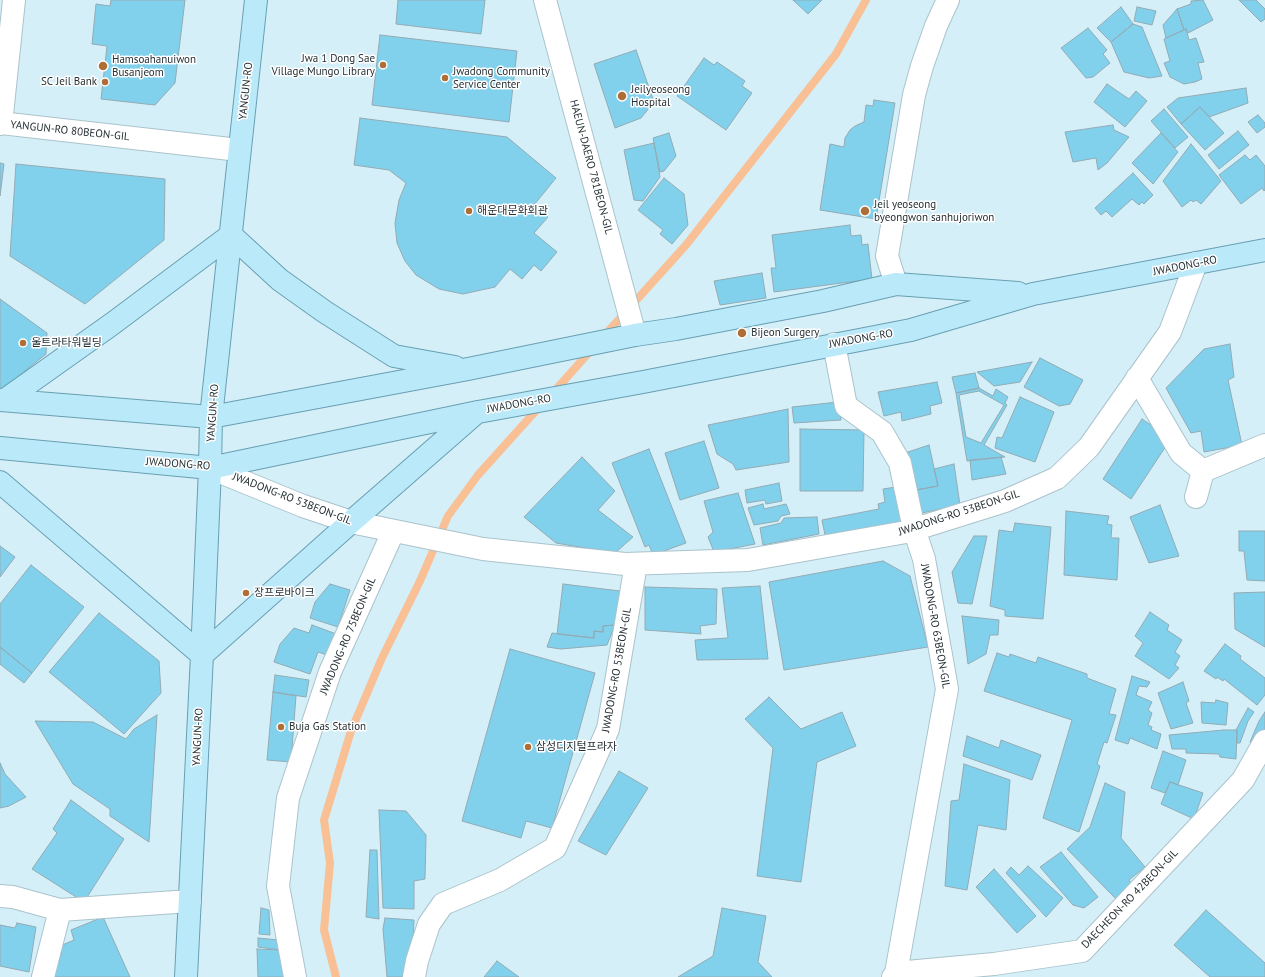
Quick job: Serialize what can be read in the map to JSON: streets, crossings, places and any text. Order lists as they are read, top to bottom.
{
  "streets": {
    "main road": ["YANGUN-RO", "JWADONG-RO"],
    "street": [
      "YANGUN-RO 80BEON-GIL",
      "HAEUN-DAERO 781BEON-GIL",
      "JWADONG-RO 53BEON-GIL",
      "JWADONG-RO 63BEON-GIL",
      "JWADONG-RO 75BEON-GIL",
      "DAECHEON-RO 42BEON-GIL"
    ]
  },
  "crossings": [
    ["YANGUN-RO", "YANGUN-RO 80BEON-GIL"],
    ["YANGUN-RO", "JWADONG-RO"],
    ["YANGUN-RO", "JWADONG-RO 53BEON-GIL"],
    ["HAEUN-DAERO 781BEON-GIL", "JWADONG-RO"],
    ["JWADONG-RO", "JWADONG-RO 53BEON-GIL"],
    ["JWADONG-RO", "JWADONG-RO 63BEON-GIL"],
    ["JWADONG-RO 53BEON-GIL", "JWADONG-RO 63BEON-GIL"],
    ["JWADONG-RO 53BEON-GIL", "JWADONG-RO 75BEON-GIL"],
    ["JWADONG-RO 63BEON-GIL", "DAECHEON-RO 42BEON-GIL"]
  ],
  "places": [
    "Jwa 1 Dong Sae Village Mungo Library",
    "Hamsoahanuiwon Busanjeom",
    "Jwadong Community Service Center",
    "SC Jeil Bank",
    "Jeilyeoseong Hospital",
    "해운대문화회관",
    "Jeil yeoseong byeongwon sanhujoriwon",
    "Bijeon Surgery",
    "울트라타워빌딩",
    "장프로바이크",
    "Buja Gas Station",
    "삼성디지털프라자"
  ]
}
